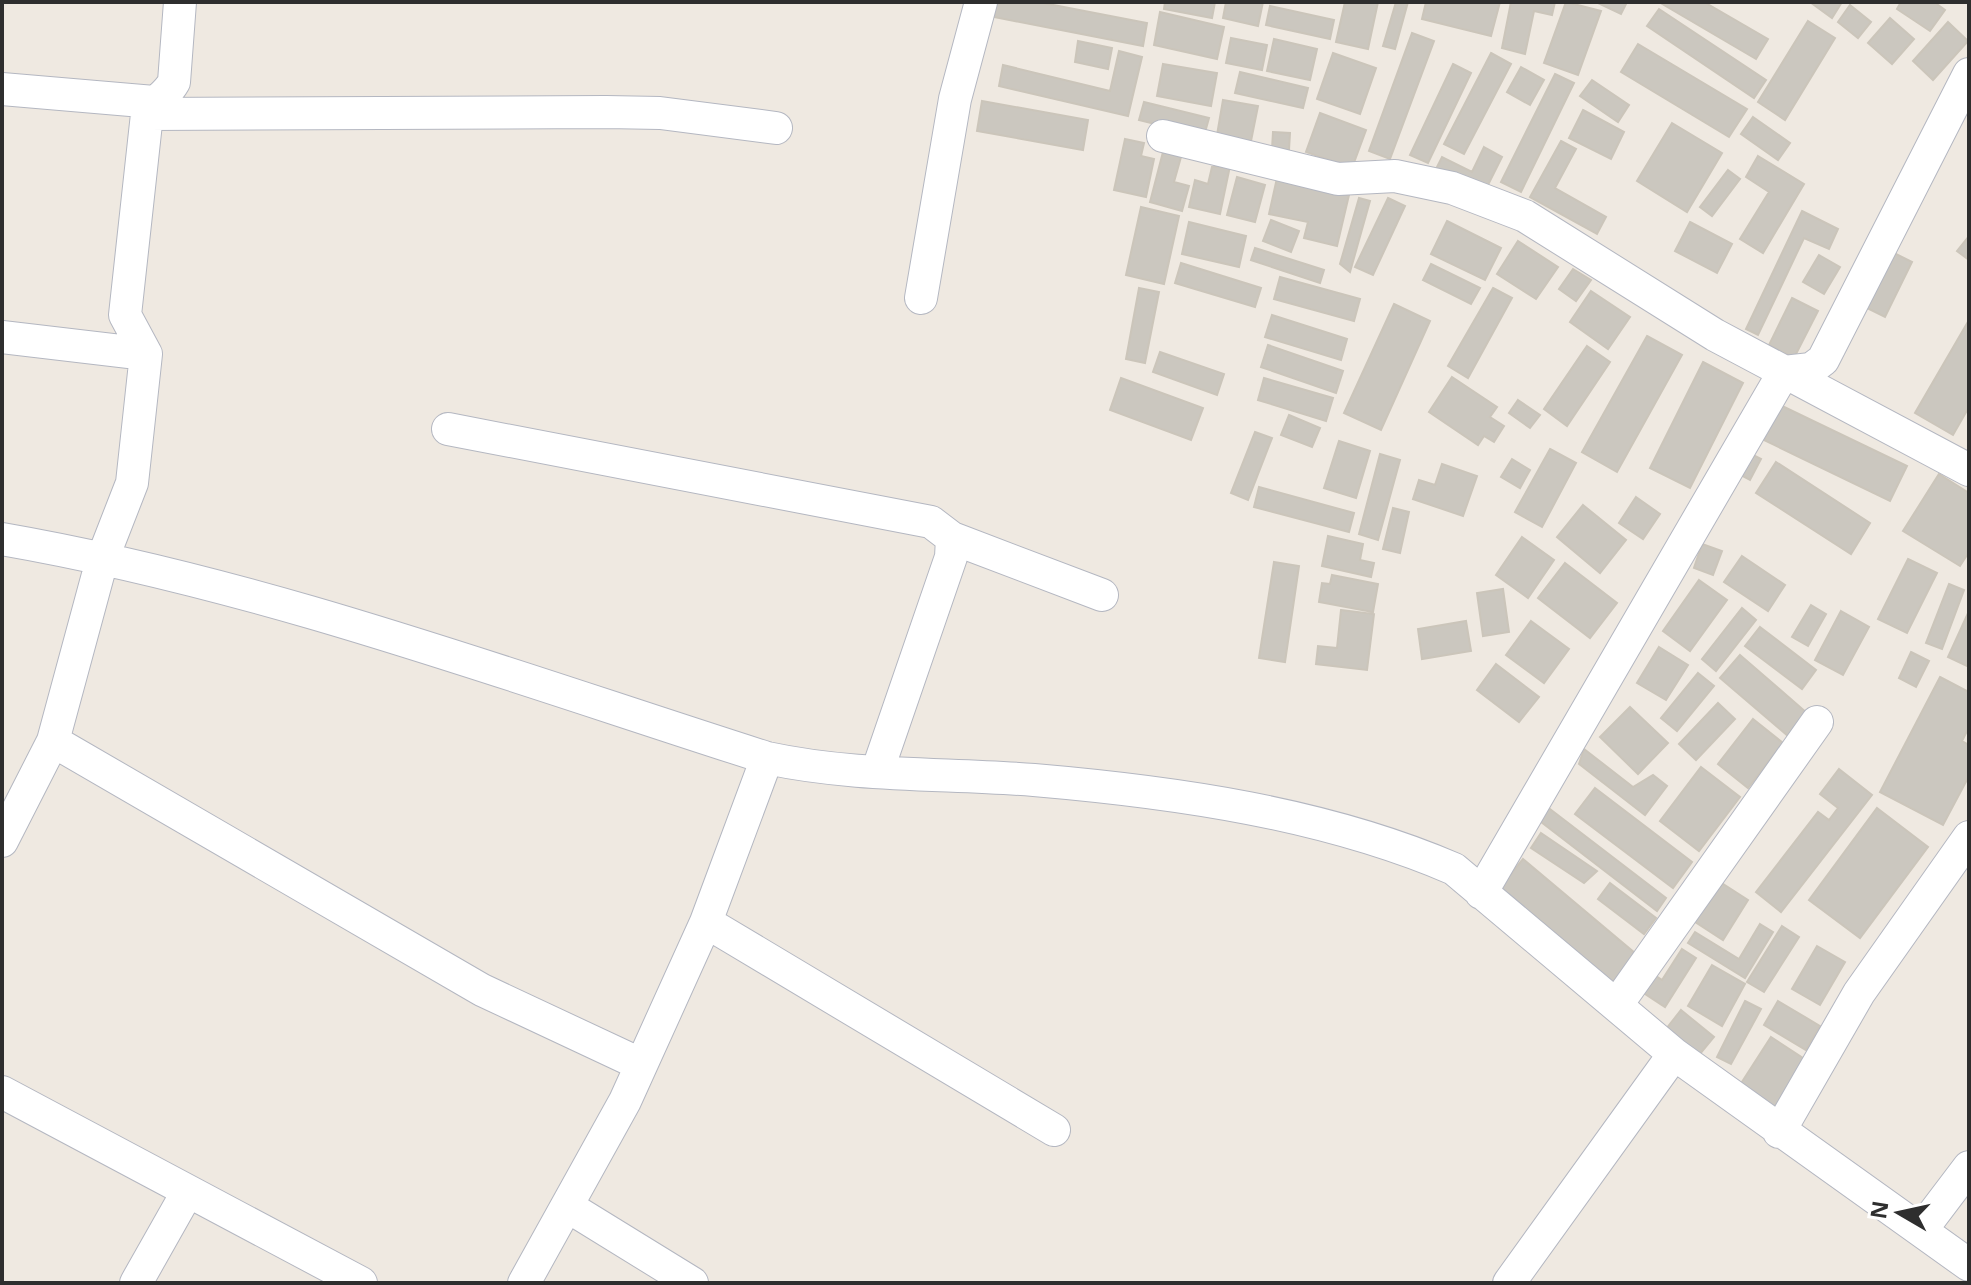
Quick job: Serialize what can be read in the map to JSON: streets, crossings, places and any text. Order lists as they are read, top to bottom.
{
  "north": "left"
}
